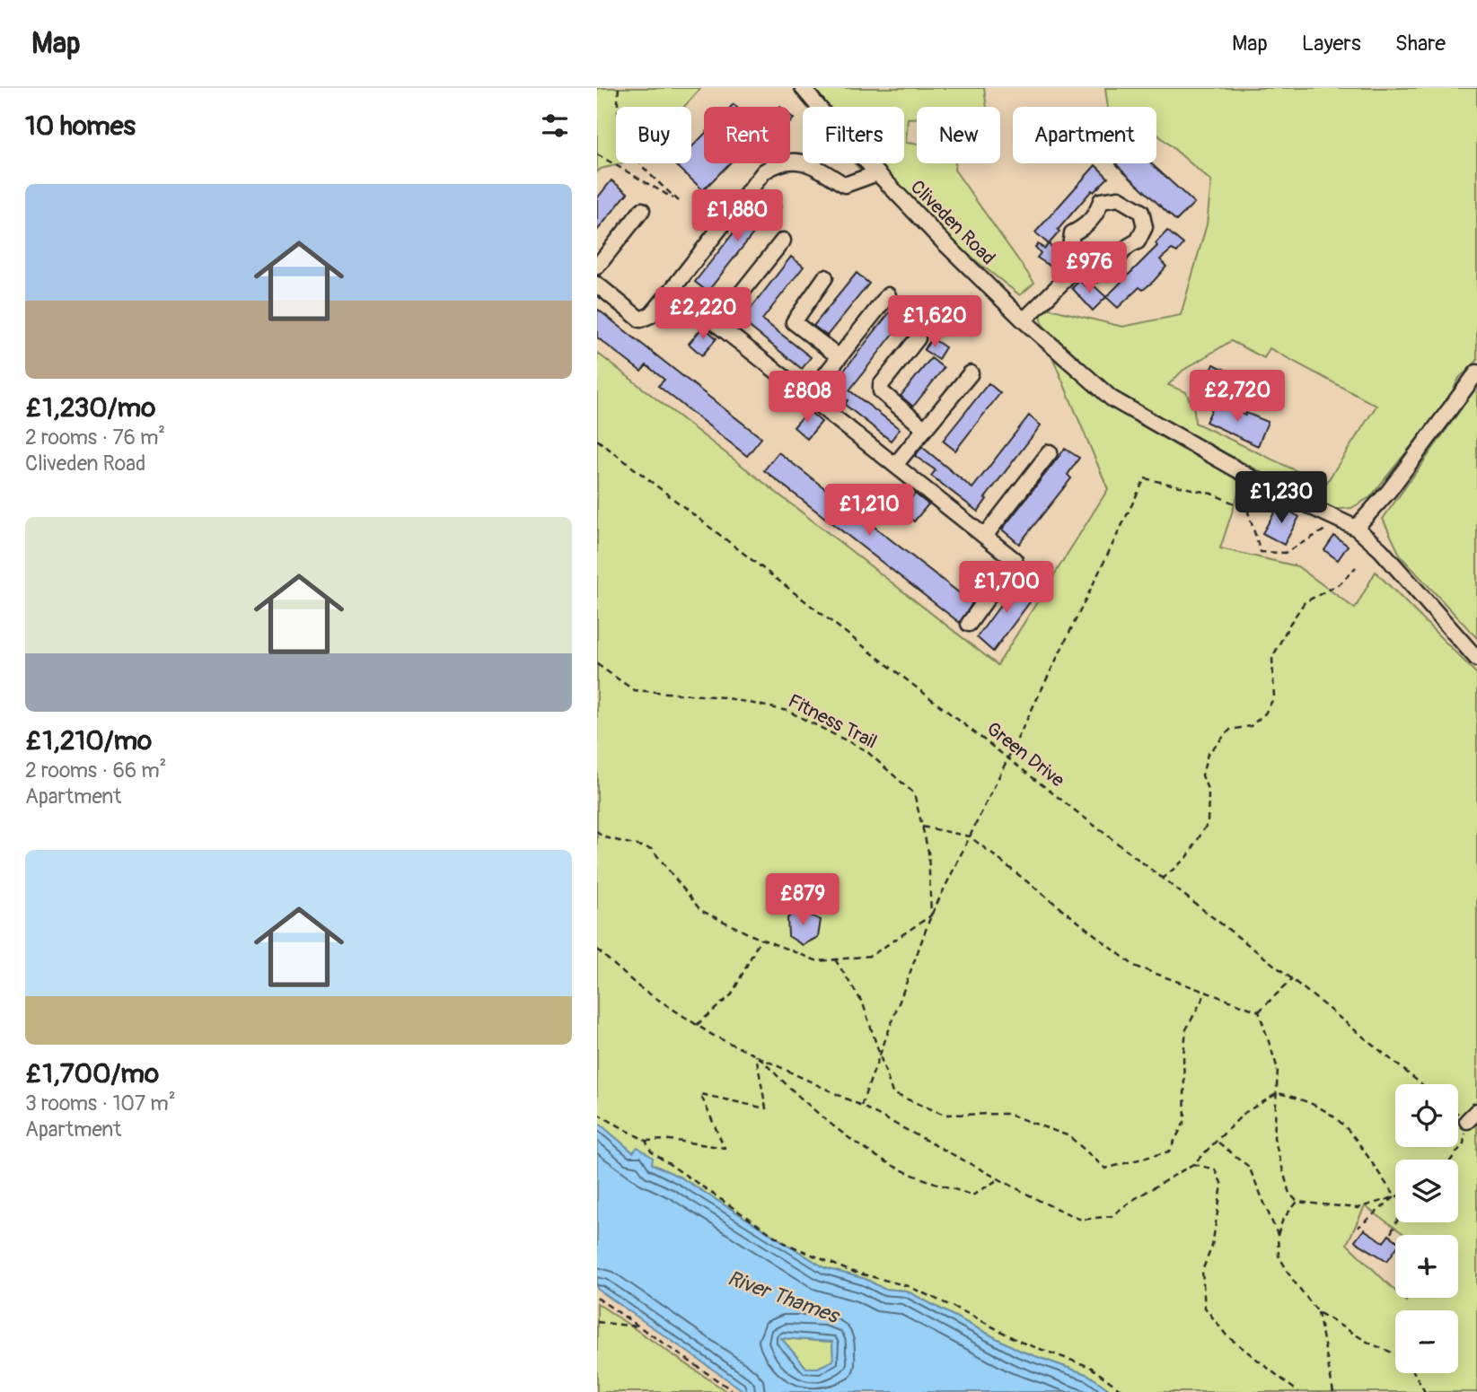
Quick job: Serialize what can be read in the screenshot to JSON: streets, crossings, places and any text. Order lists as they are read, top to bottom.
{
  "streets": {
    "street": ["Cliveden Road"],
    "path": ["Fitness Trail", "Green Drive"]
  },
  "water": ["River Thames"],
  "page": {
    "header": "Map",
    "nav": ["Map", "Layers", "Share"],
    "heading": "10 homes",
    "chip": [
      "Buy",
      "Rent",
      "Filters",
      "New",
      "Apartment"
    ],
    "list": [
      {
        "name": "£1,230/mo",
        "note": "2 rooms · 76 m² · Cliveden Road"
      },
      {
        "name": "£1,210/mo",
        "note": "2 rooms · 66 m² · Apartment"
      },
      {
        "name": "£1,700/mo",
        "note": "3 rooms · 107 m² · Apartment"
      }
    ],
    "price": [
      "£1,880",
      "£976",
      "£2,220",
      "£1,620",
      "£2,720",
      "£808",
      "£1,230",
      "£1,210",
      "£1,700",
      "£879"
    ],
    "map_buttons": ["+", "−"]
  }
}
